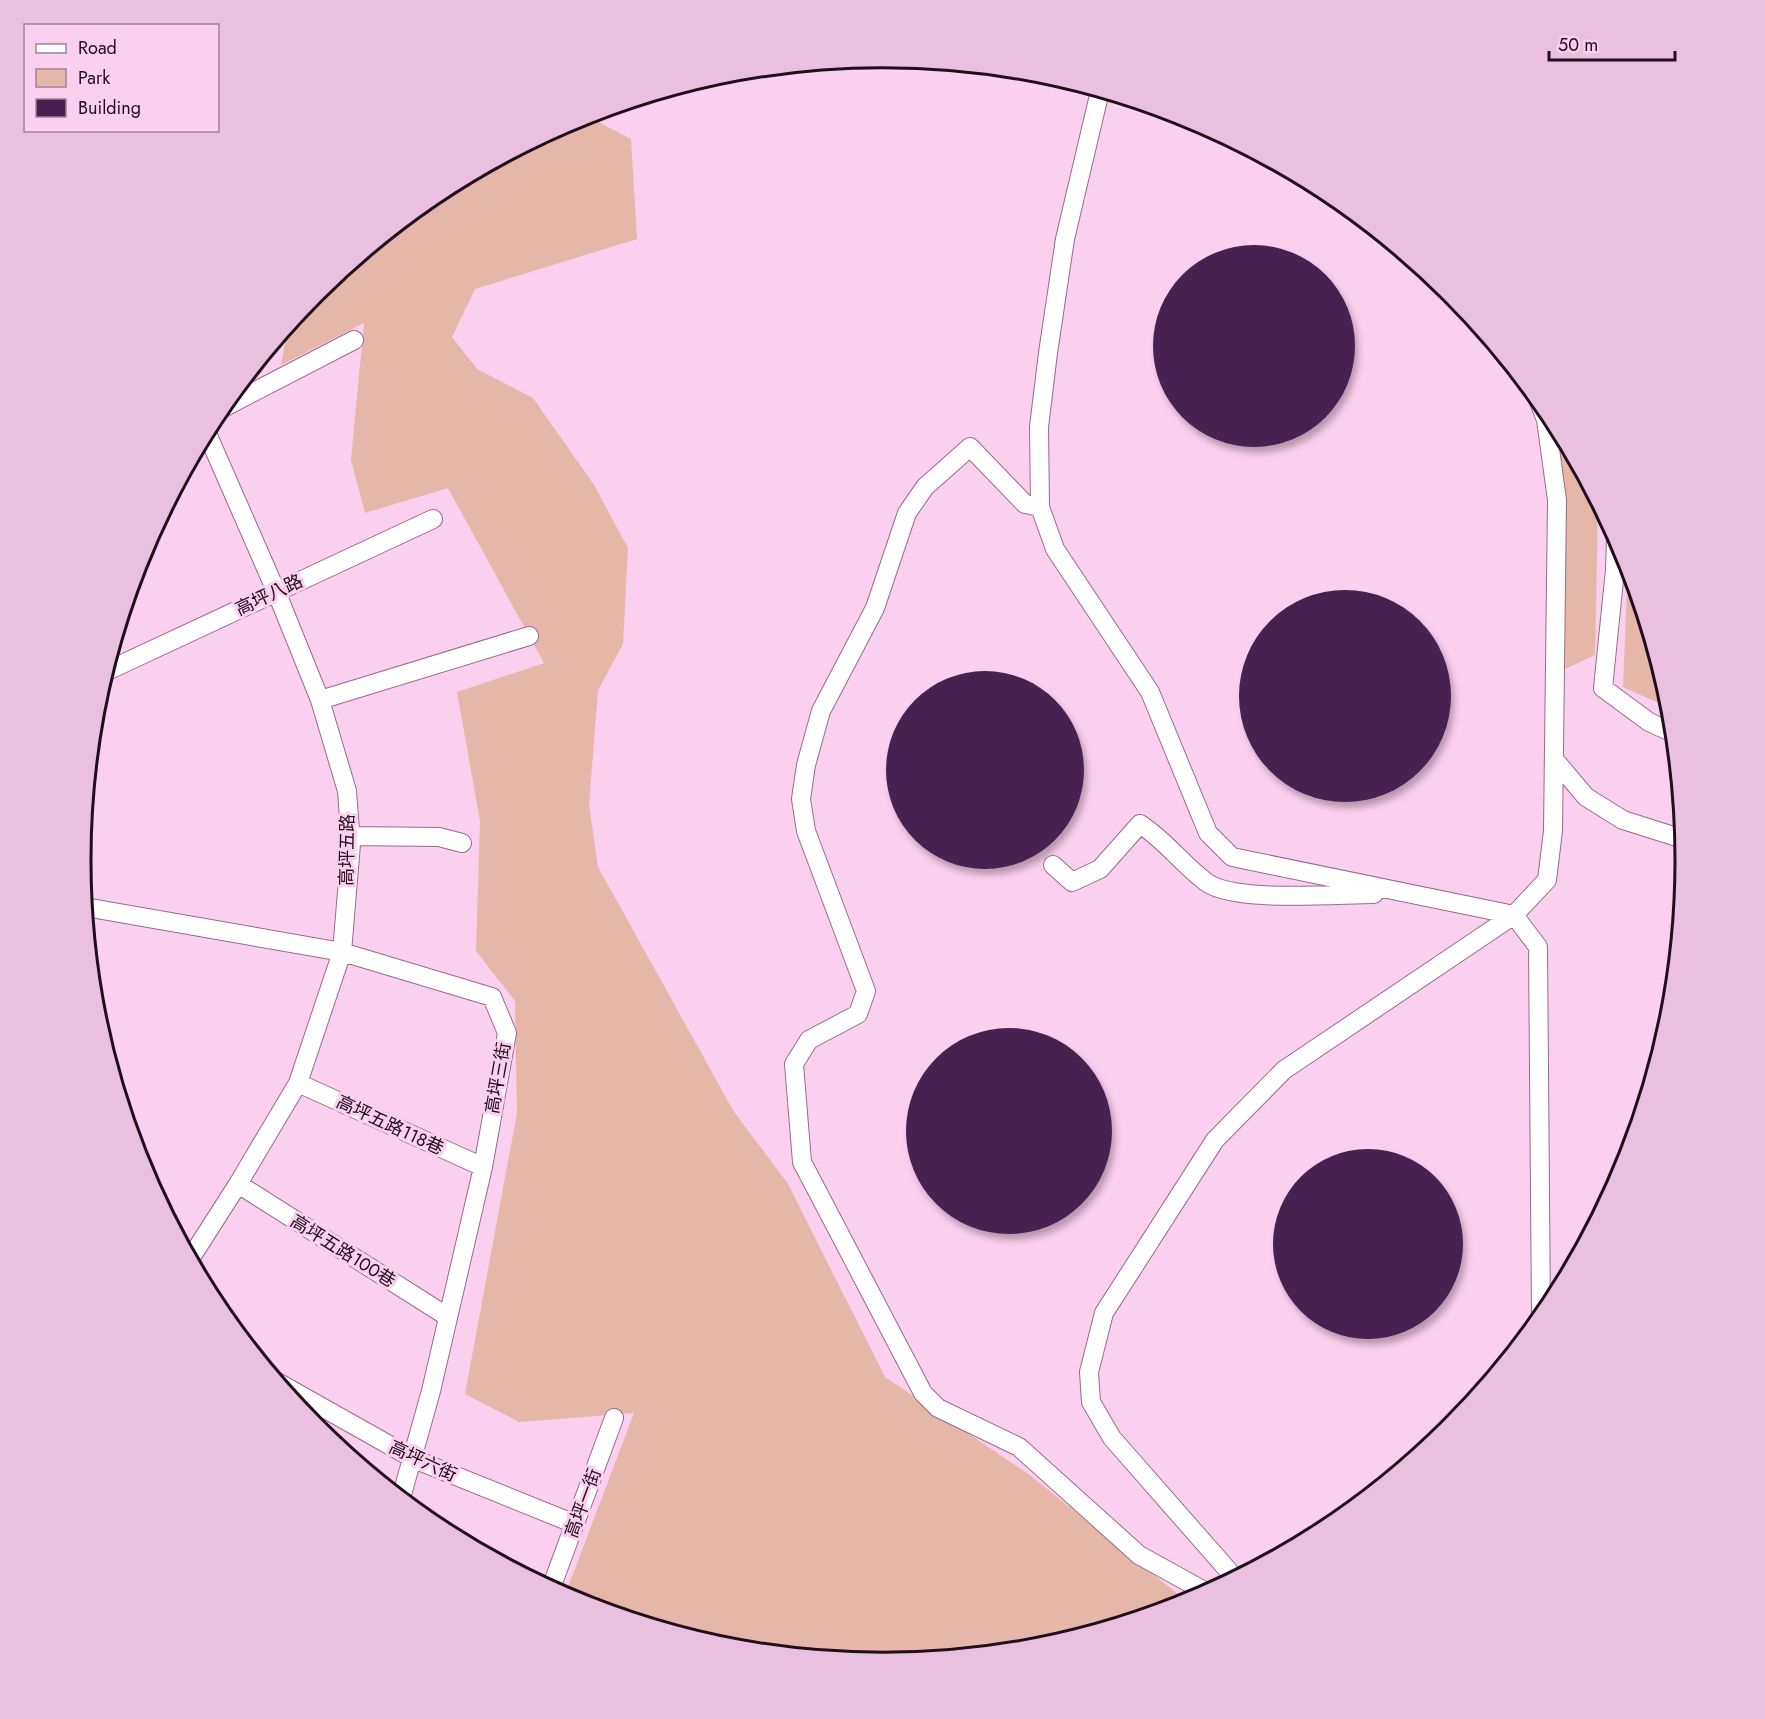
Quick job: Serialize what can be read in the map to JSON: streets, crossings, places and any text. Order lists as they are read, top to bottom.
{
  "streets": {
    "street": [
      "高坪八路",
      "高坪五路",
      "高坪三街",
      "高坪五路118巷",
      "高坪五路100巷",
      "高坪六街",
      "高坪一街"
    ]
  },
  "crossings": [
    ["高坪八路", "高坪五路"],
    ["高坪五路", "高坪三街"],
    ["高坪五路", "高坪五路118巷"],
    ["高坪五路", "高坪五路100巷"],
    ["高坪三街", "高坪五路118巷"],
    ["高坪三街", "高坪五路100巷"],
    ["高坪三街", "高坪六街"],
    ["高坪六街", "高坪一街"]
  ],
  "legend": ["Road", "Park", "Building"],
  "scale_bar": "50 m"
}
